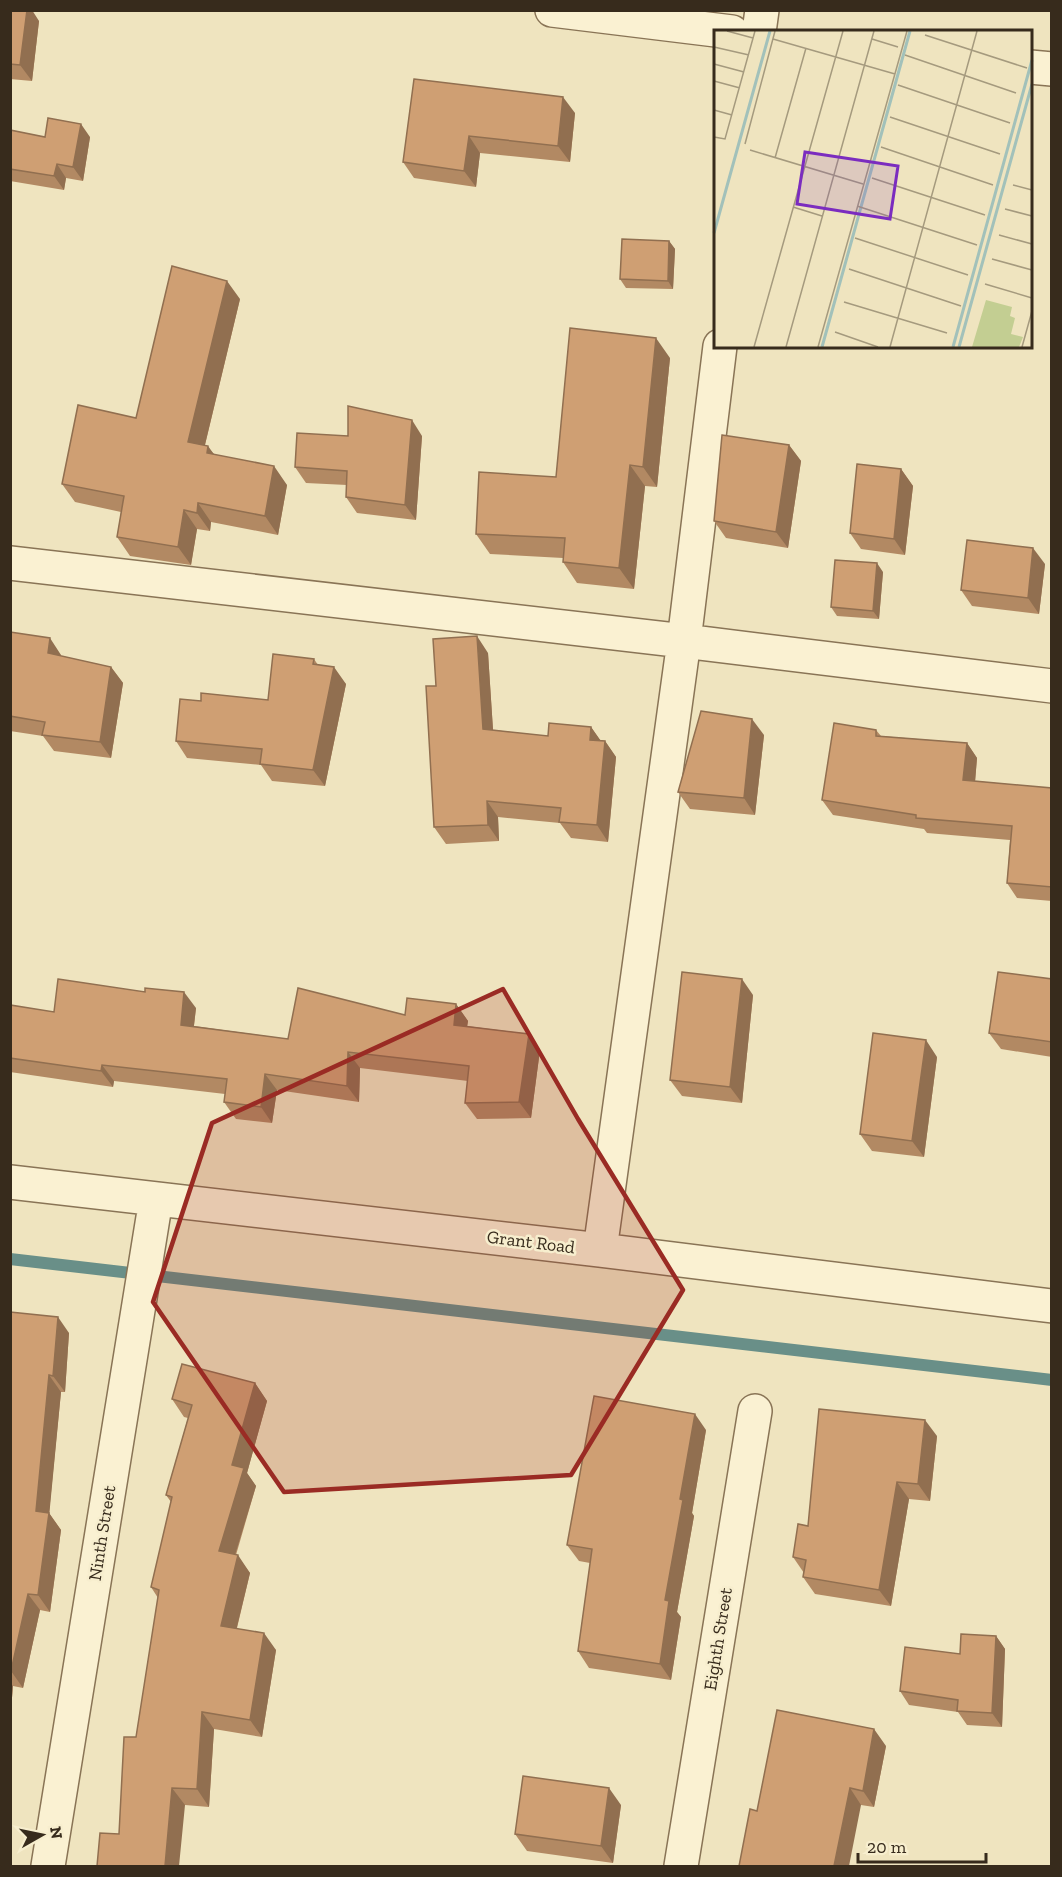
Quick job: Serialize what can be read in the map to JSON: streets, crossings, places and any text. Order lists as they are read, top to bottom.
{
  "streets": {
    "street": ["Grant Road", "Ninth Street", "Eighth Street"]
  },
  "crossings": [
    ["Grant Road", "Ninth Street"]
  ],
  "scale_bar": "20 m",
  "north": "right"
}
